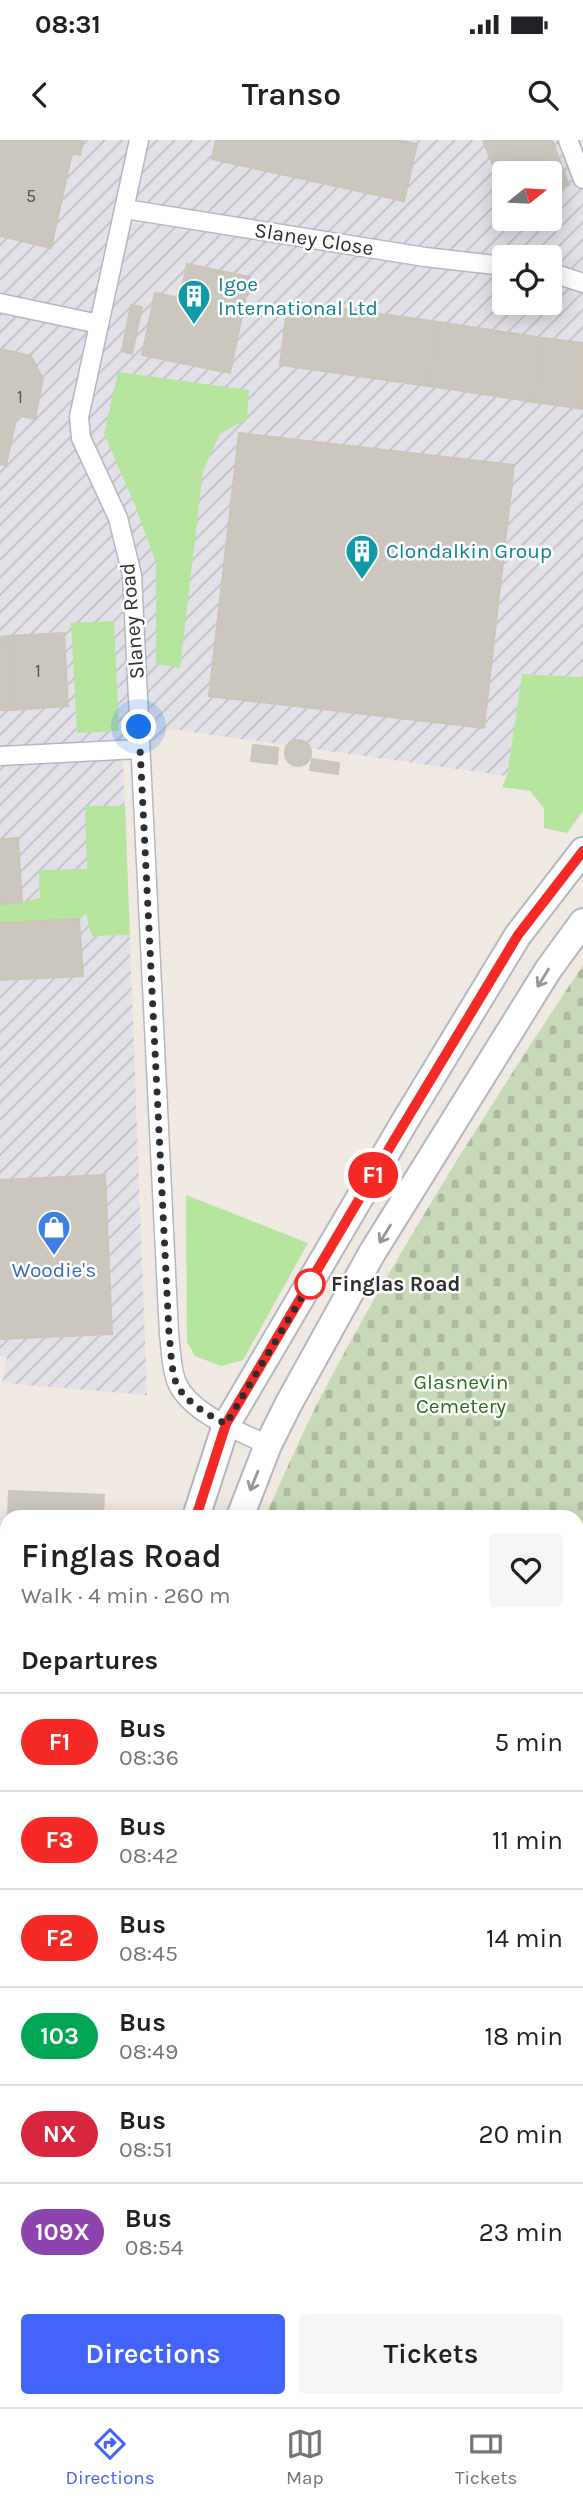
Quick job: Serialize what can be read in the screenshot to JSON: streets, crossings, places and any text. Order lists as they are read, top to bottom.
{
  "streets": {
    "street": ["Slaney Close", "Slaney Road"]
  },
  "crossings": [
    ["Slaney Close", "Slaney Road"]
  ],
  "parks": ["Glasnevin Cemetery"],
  "places": {
    "building": ["Igoe International Ltd", "Clondalkin Group"],
    "shop": ["Woodie's"],
    "other": ["Finglas Road"]
  },
  "lines": ["bus line F1"],
  "house_numbers": ["5", "1", "1"],
  "north": "right",
  "page": {
    "status": "08:31",
    "header": "Transo",
    "on_map": "F1",
    "heading": [
      ["Finglas Road", "Walk · 4 min · 260 m"],
      "Departures"
    ],
    "list": [
      {
        "mark": "F1",
        "name": "Bus",
        "note": "08:36",
        "value": "5 min"
      },
      {
        "mark": "F3",
        "name": "Bus",
        "note": "08:42",
        "value": "11 min"
      },
      {
        "mark": "F2",
        "name": "Bus",
        "note": "08:45",
        "value": "14 min"
      },
      {
        "mark": "103",
        "name": "Bus",
        "note": "08:49",
        "value": "18 min"
      },
      {
        "mark": "NX",
        "name": "Bus",
        "note": "08:51",
        "value": "20 min"
      },
      {
        "mark": "109X",
        "name": "Bus",
        "note": "08:54",
        "value": "23 min"
      }
    ],
    "buttons": ["Directions", "Tickets"],
    "tabs": ["Directions", "Map", "Tickets"]
  }
}
